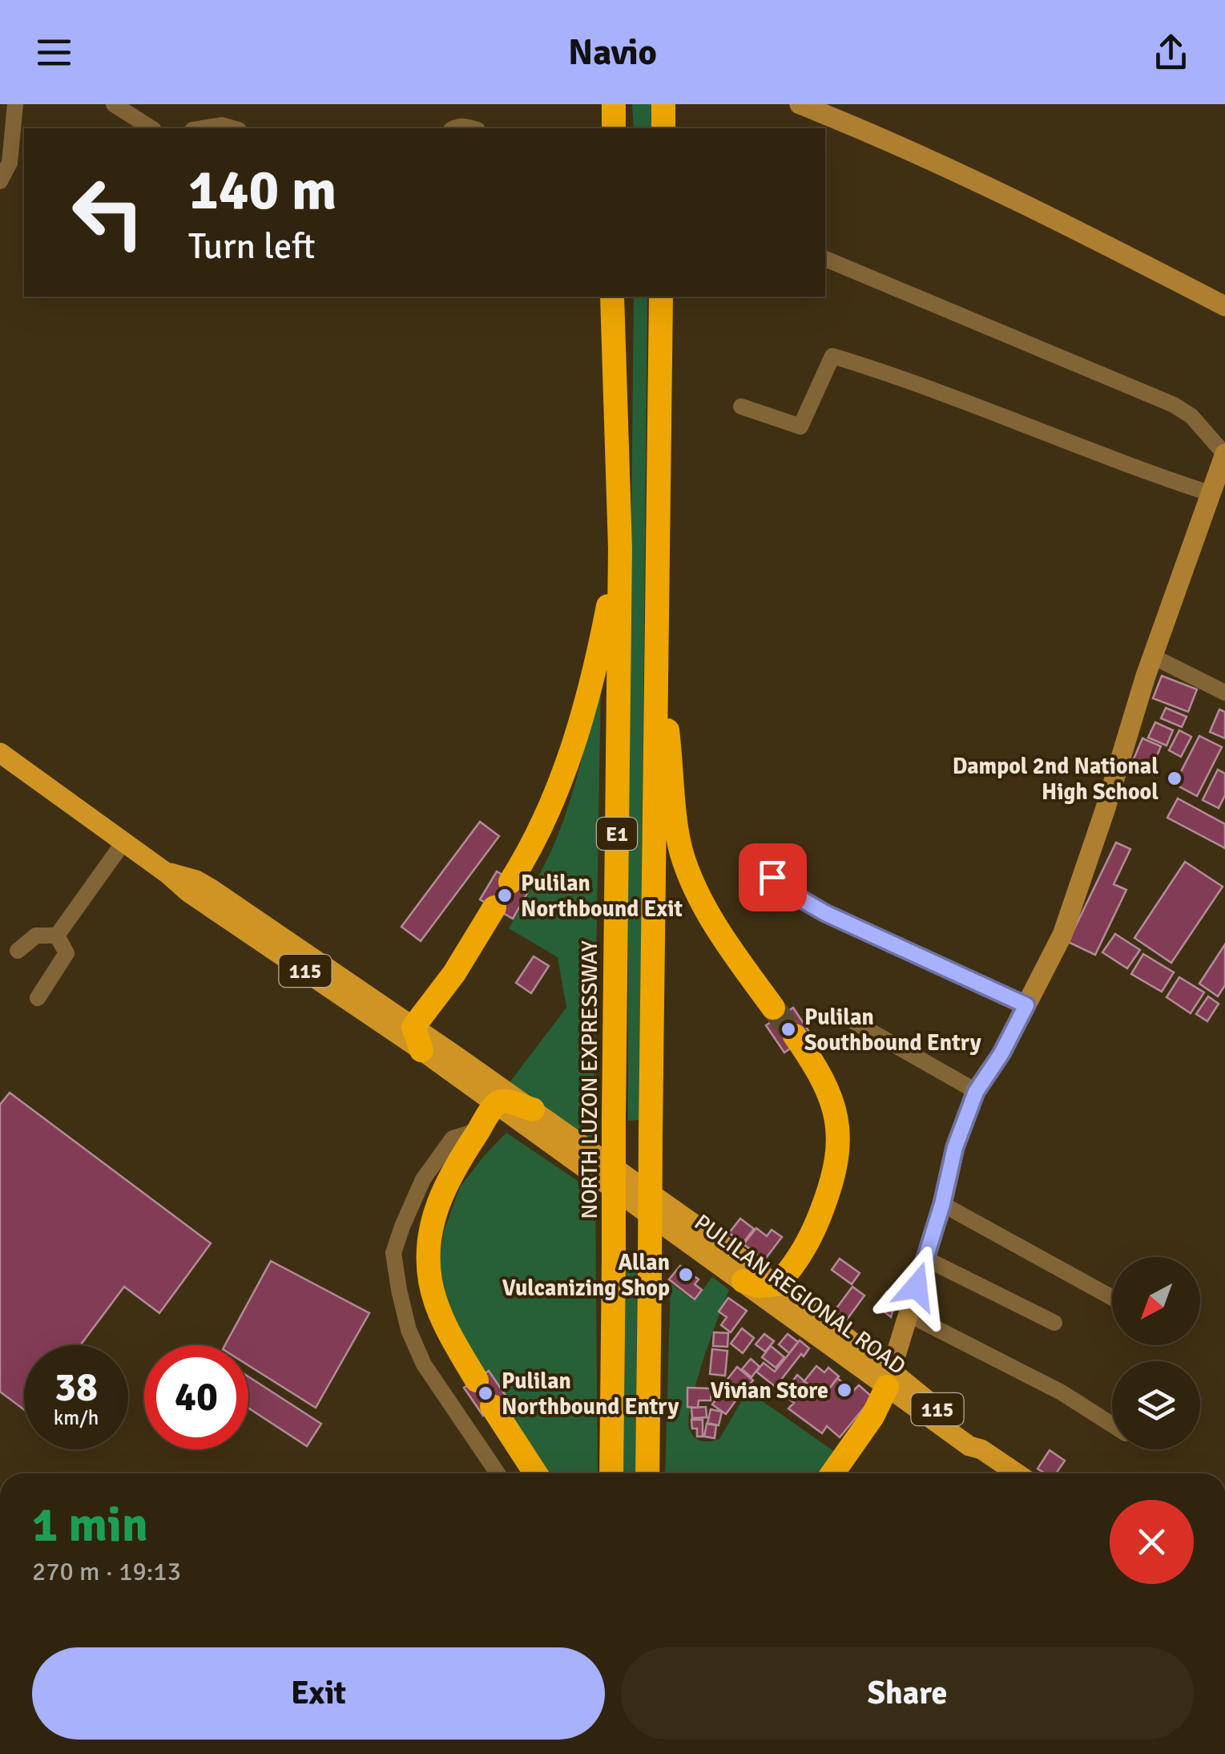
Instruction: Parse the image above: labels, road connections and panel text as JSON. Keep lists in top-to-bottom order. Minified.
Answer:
{"streets":{"highway":["E1","NORTH LUZON EXPRESSWAY"],"main road":["115","PULILAN REGIONAL ROAD"]},"places":["Dampol 2nd National High School","Pulilan Northbound Exit","Pulilan Southbound Entry","Allan Vulcanizing Shop","Vivian Store","Pulilan Northbound Entry"],"north":"bottom left","page":{"header":"Navio","turn":["140 m","Turn left"],"speed":"38 km/h","limit":"40","heading":["1 min","270 m · 19:13"],"buttons":["Exit","Share"]}}
